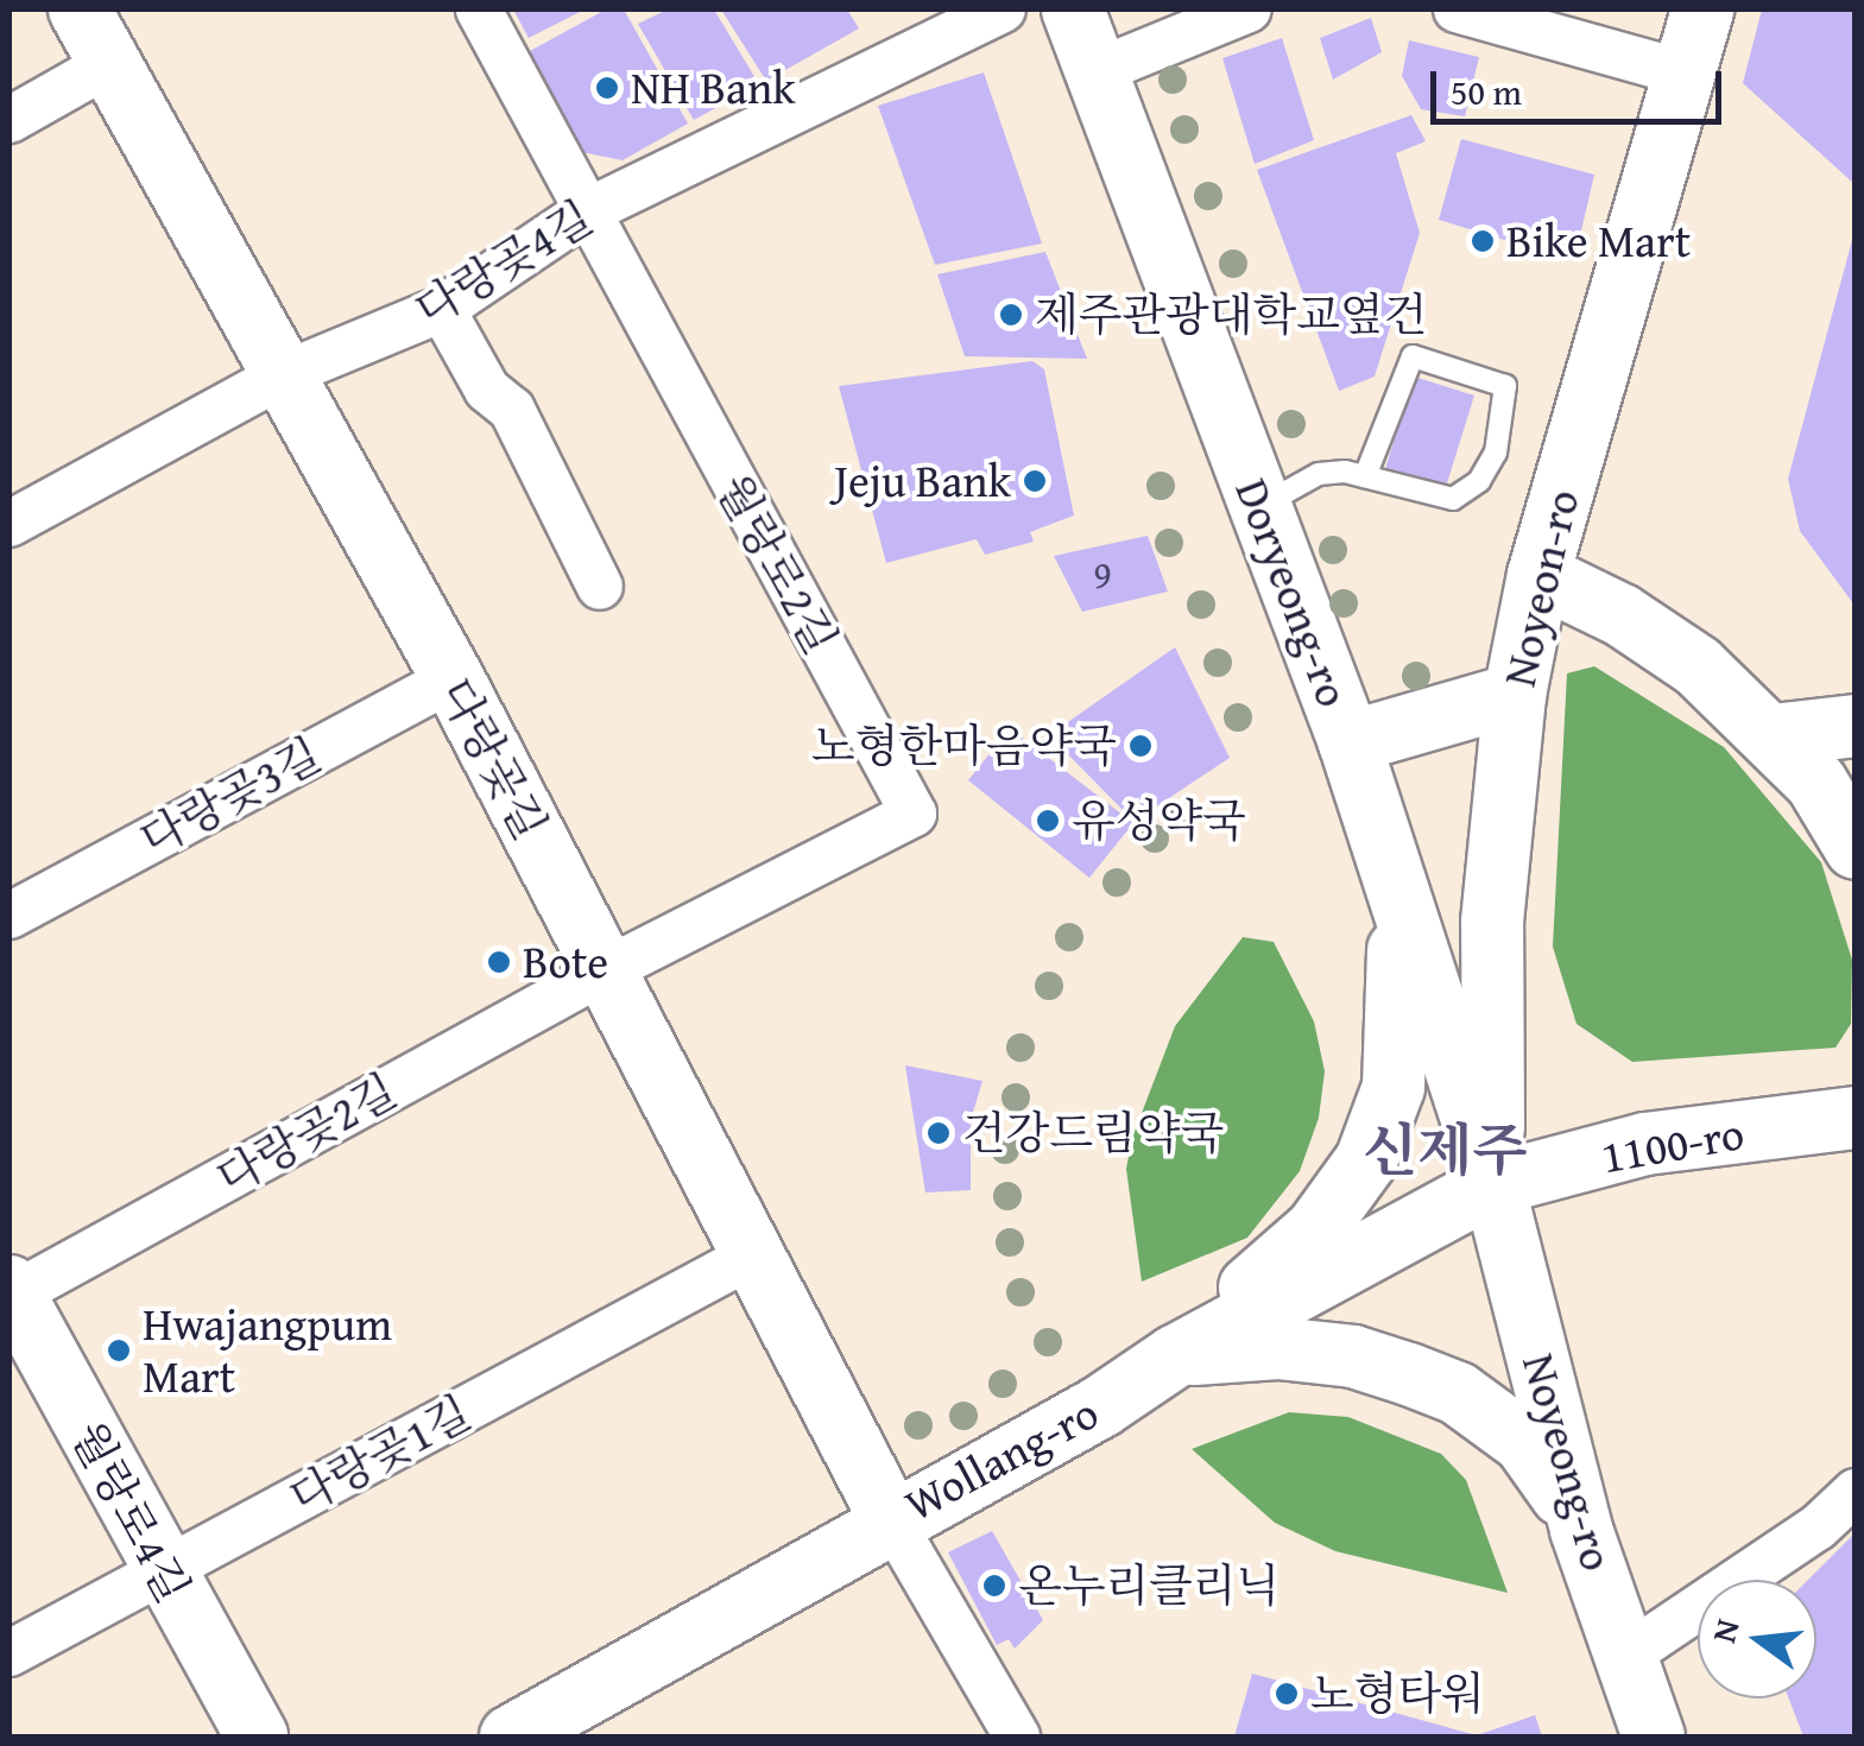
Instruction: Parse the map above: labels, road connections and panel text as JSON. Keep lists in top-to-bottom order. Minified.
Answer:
{"streets":{"main road":["Noyeon-ro","Doryeong-ro","다랑곶길","1100-ro","Wollang-ro","Noyeong-ro","월랑로4길"],"street":["다랑곶4길","월랑로2길","다랑곶3길","다랑곶2길","다랑곶1길"]},"crossings":[["다랑곶4길","월랑로2길"],["다랑곶4길","다랑곶길"],["월랑로2길","다랑곶길"],["월랑로2길","다랑곶2길"],["Noyeon-ro","Doryeong-ro"],["Noyeon-ro","1100-ro"],["Noyeon-ro","Wollang-ro"],["Noyeon-ro","Noyeong-ro"],["Doryeong-ro","1100-ro"],["Doryeong-ro","Wollang-ro"],["Doryeong-ro","Noyeong-ro"],["다랑곶길","다랑곶3길"],["다랑곶길","다랑곶2길"],["다랑곶길","다랑곶1길"],["다랑곶길","Wollang-ro"],["다랑곶2길","월랑로4길"],["1100-ro","Wollang-ro"],["1100-ro","Noyeong-ro"],["다랑곶1길","월랑로4길"],["Wollang-ro","Noyeong-ro"]],"districts":["신제주"],"places":["NH Bank","Bike Mart","제주관광대학교옆건","Jeju Bank","노형한마음약국","유성약국","Bote","건강드림약국","Hwajangpum Mart","온누리클리닉","노형타워"],"house_numbers":["9"],"scale_bar":"50 m","north":"left"}
